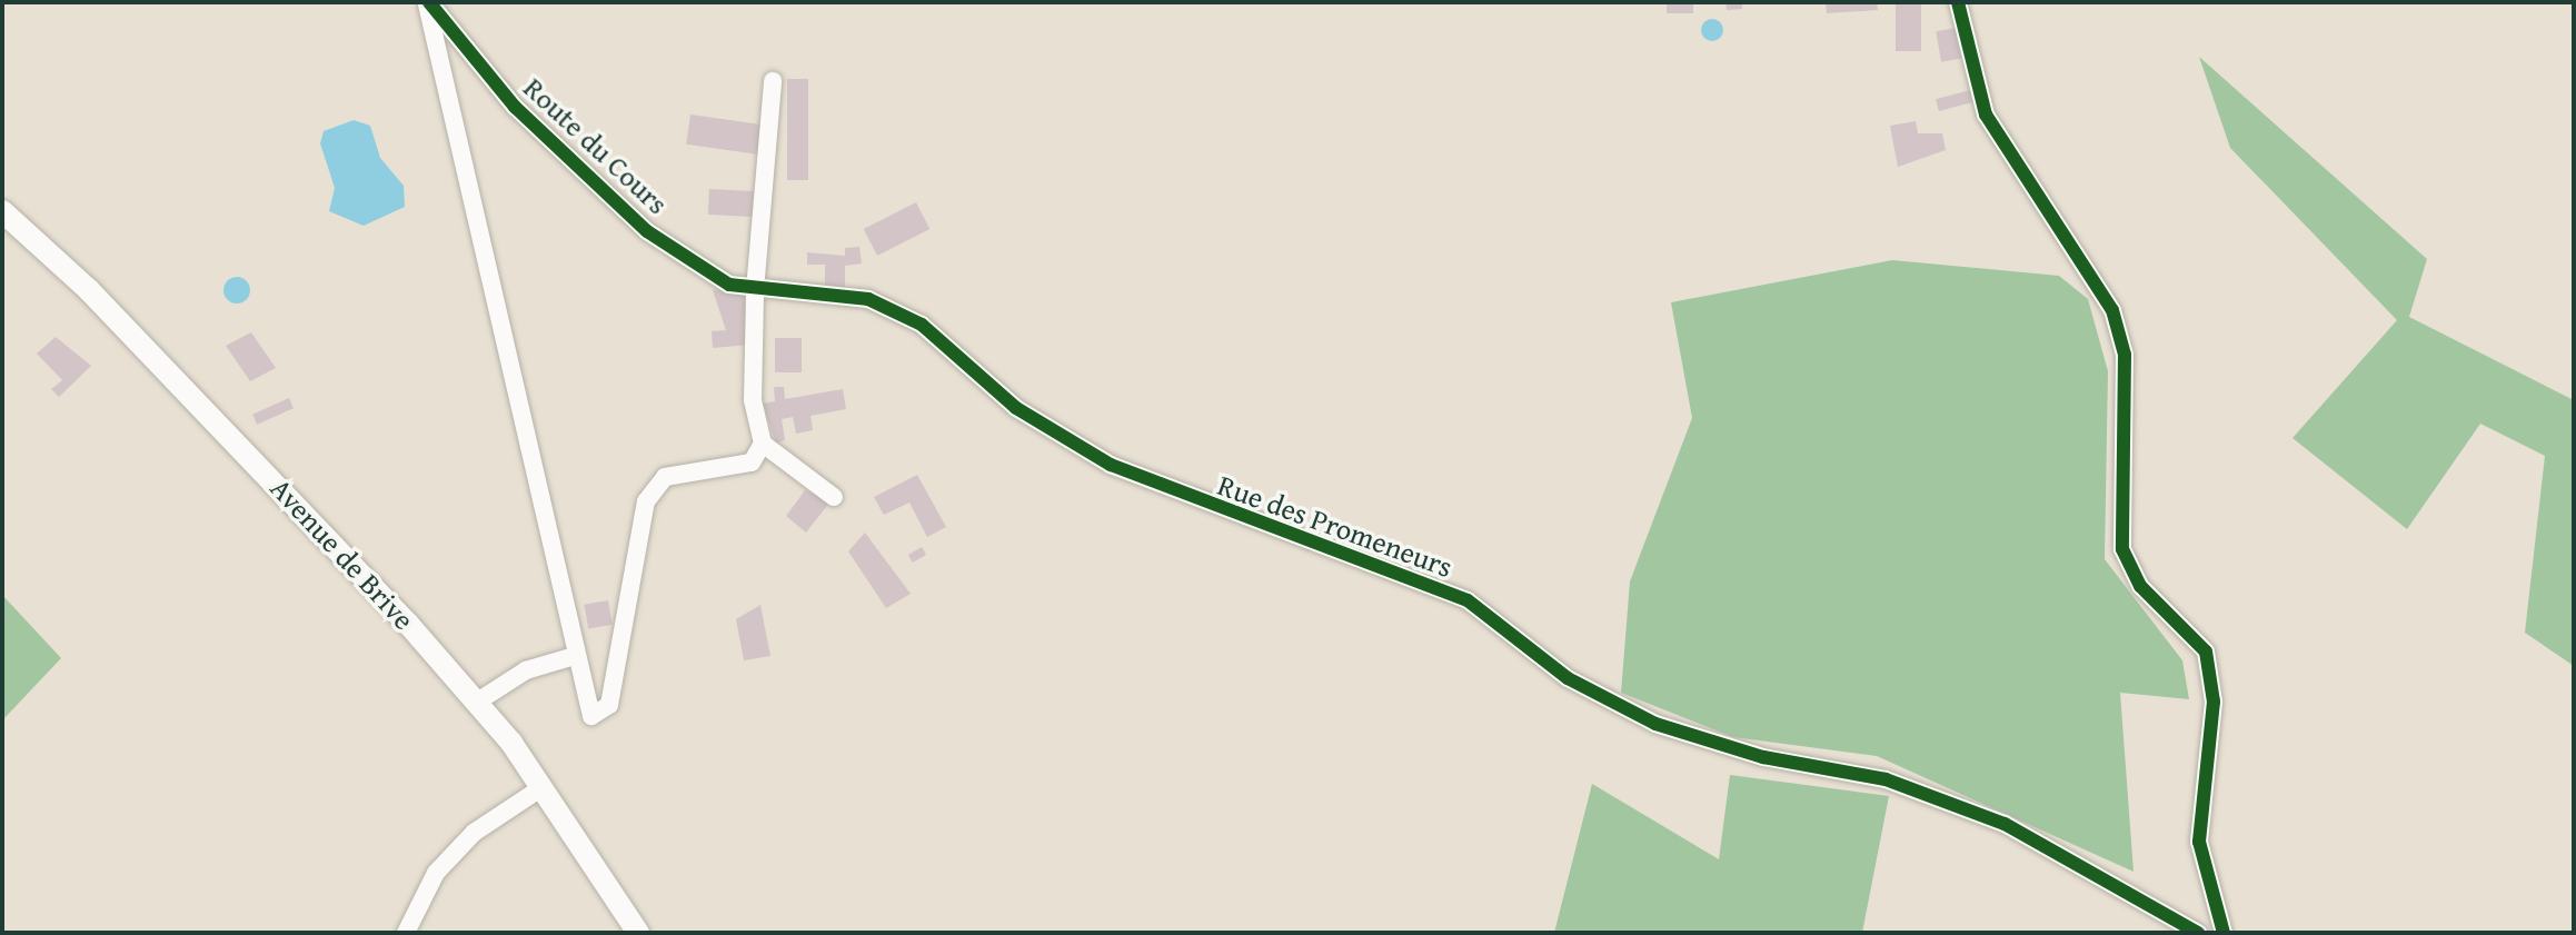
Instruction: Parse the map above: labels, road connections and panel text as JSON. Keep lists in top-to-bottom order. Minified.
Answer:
{"streets":{"street":["Route du Cours","Rue des Promeneurs","Avenue de Brive"]},"crossings":[["Route du Cours","Rue des Promeneurs"]]}
